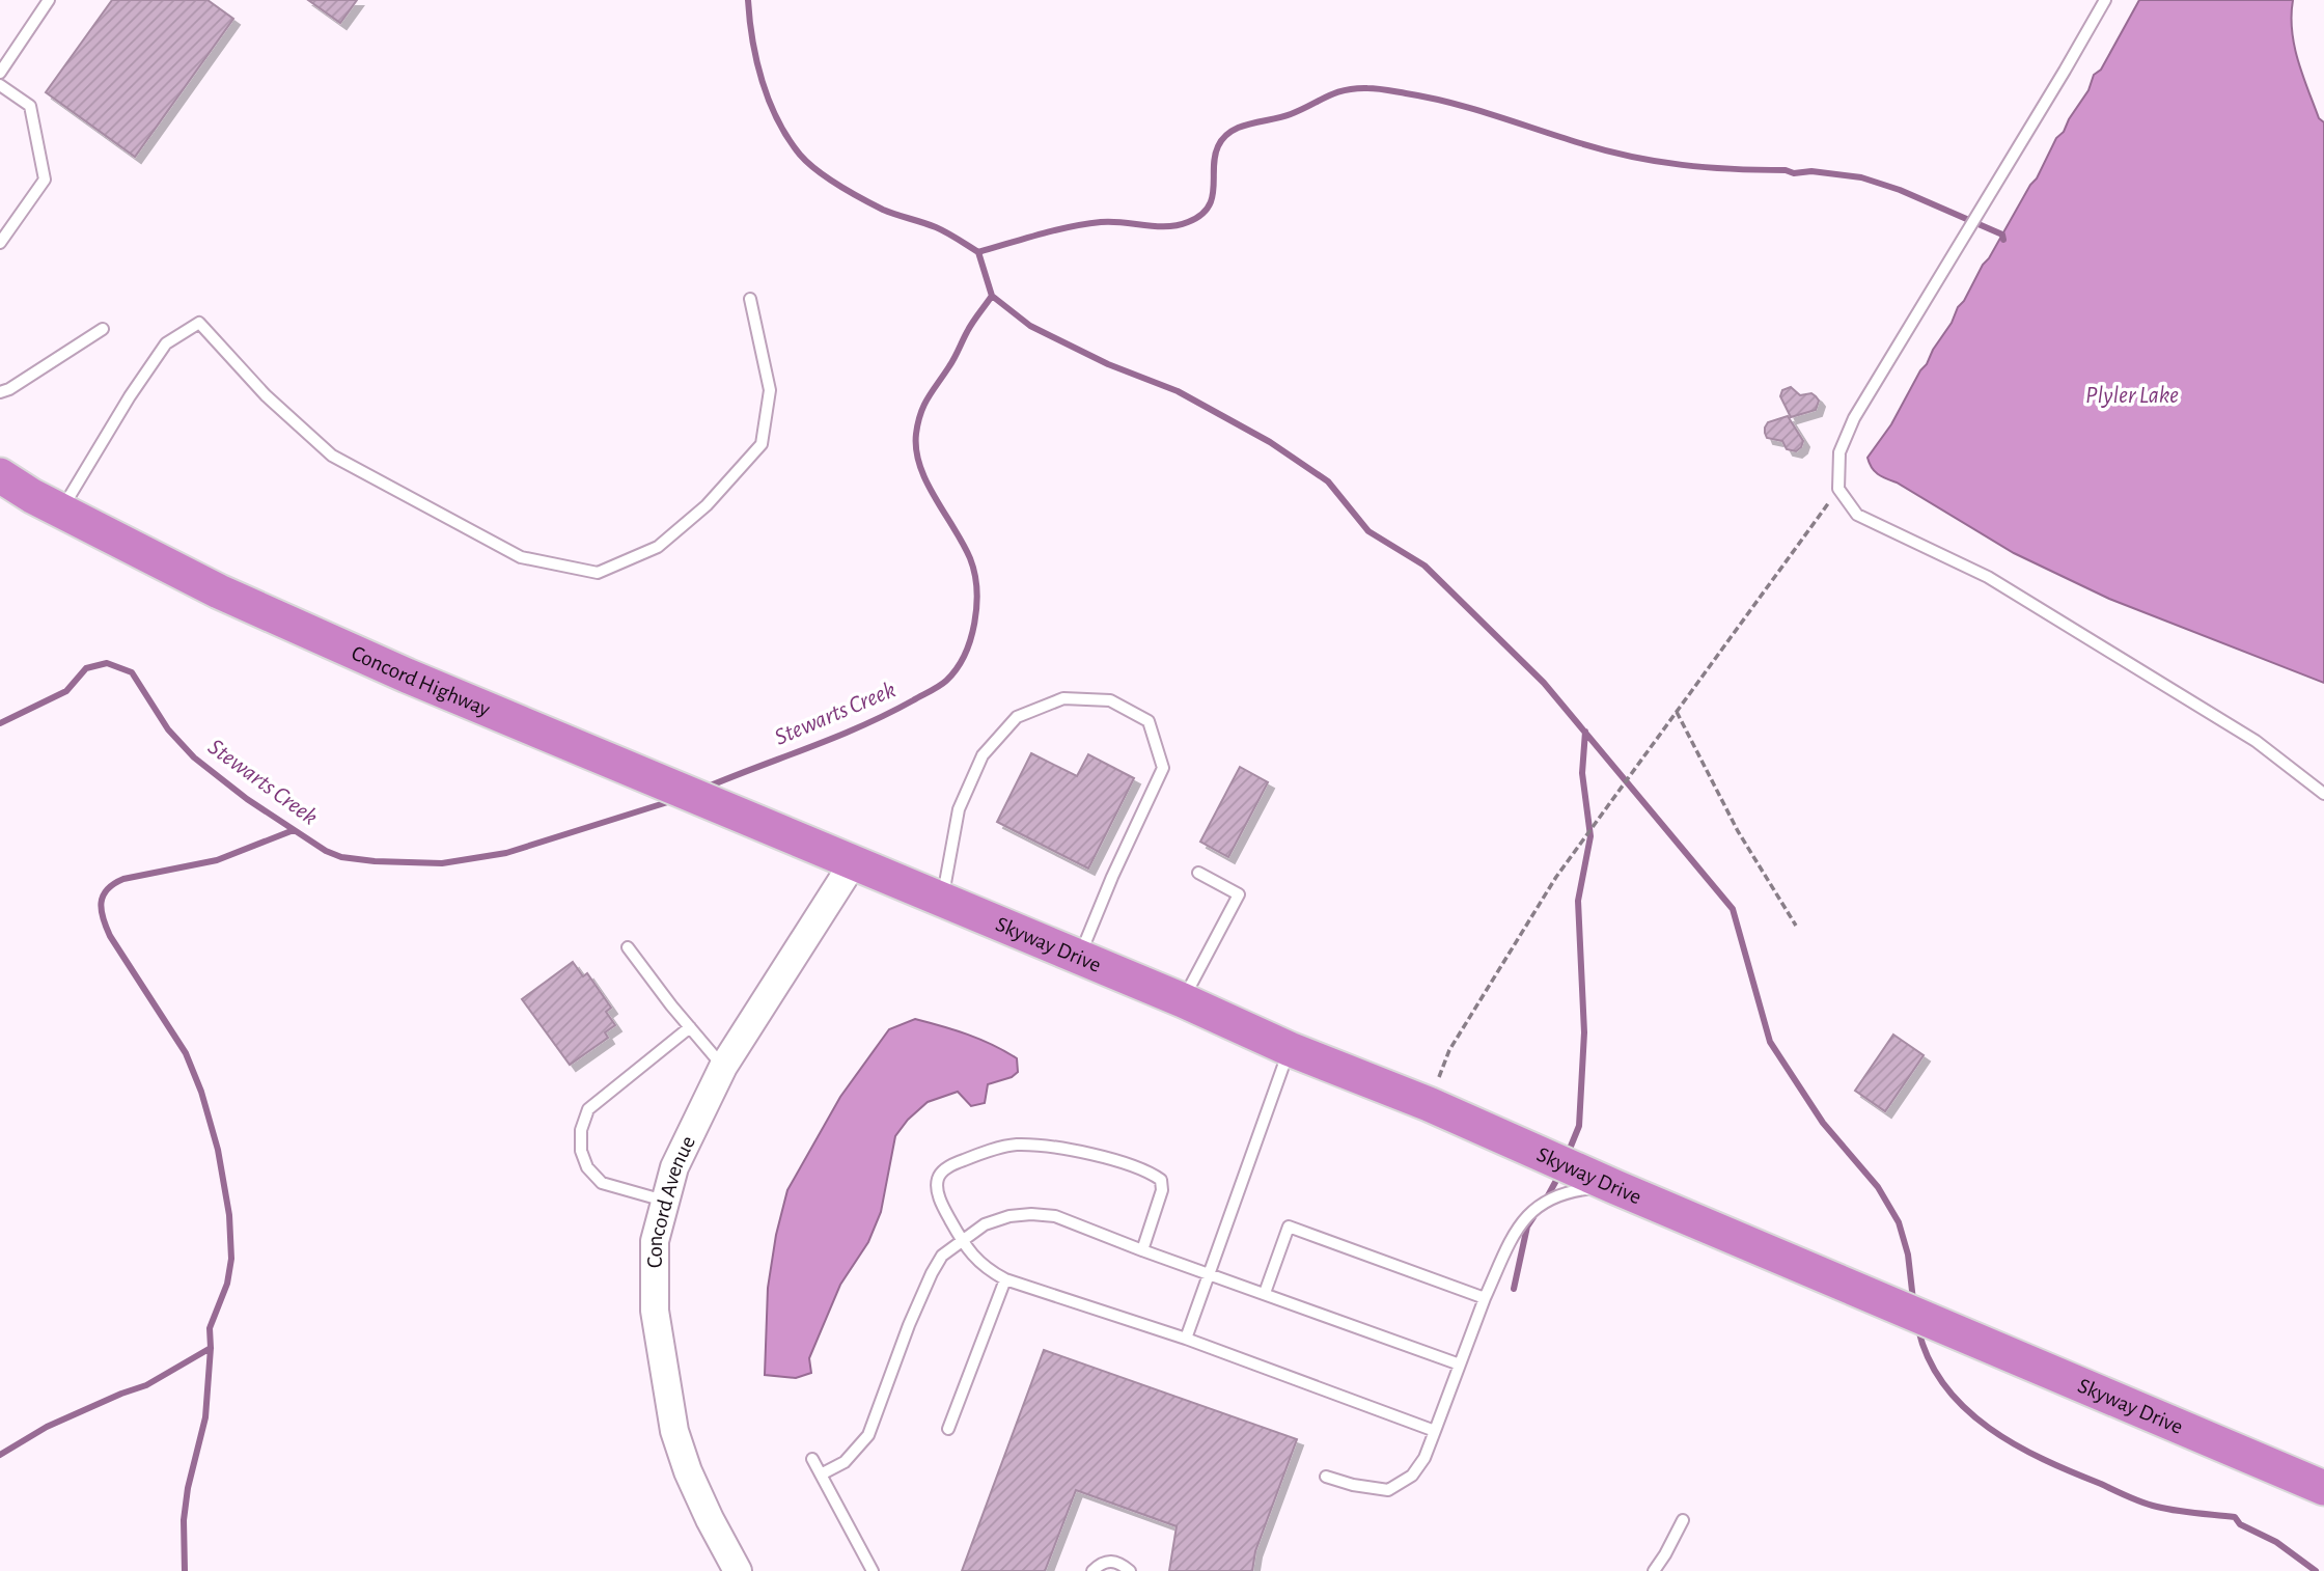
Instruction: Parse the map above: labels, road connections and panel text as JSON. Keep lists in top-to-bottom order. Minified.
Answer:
{"streets":{"highway":["Concord Highway","Skyway Drive"],"street":["Concord Avenue"]},"crossings":[["Concord Highway","Skyway Drive"],["Concord Highway","Concord Avenue"],["Skyway Drive","Concord Avenue"]],"water":["Plyler Lake","Stewarts Creek"]}
